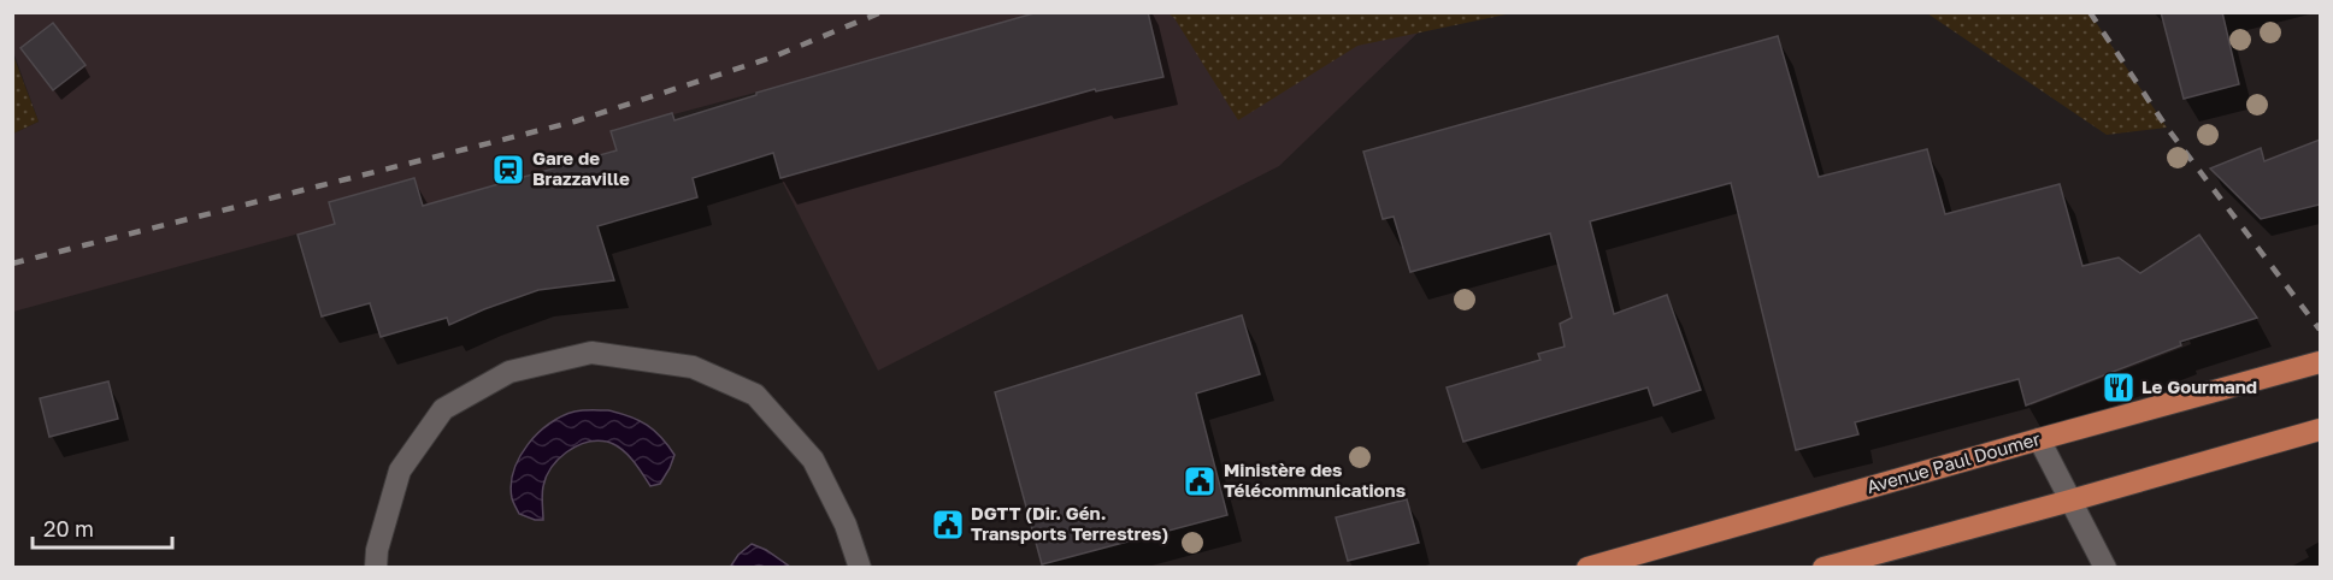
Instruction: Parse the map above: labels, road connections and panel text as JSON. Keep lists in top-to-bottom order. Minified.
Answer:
{"streets":{"main road":["Avenue Paul Doumer"]},"places":{"station":["Gare de Brazzaville"],"restaurant":["Le Gourmand"],"public building":["Ministère des Télécommunications","DGTT (Dir. Gén. Transports Terrestres)"]},"scale_bar":"20 m"}
